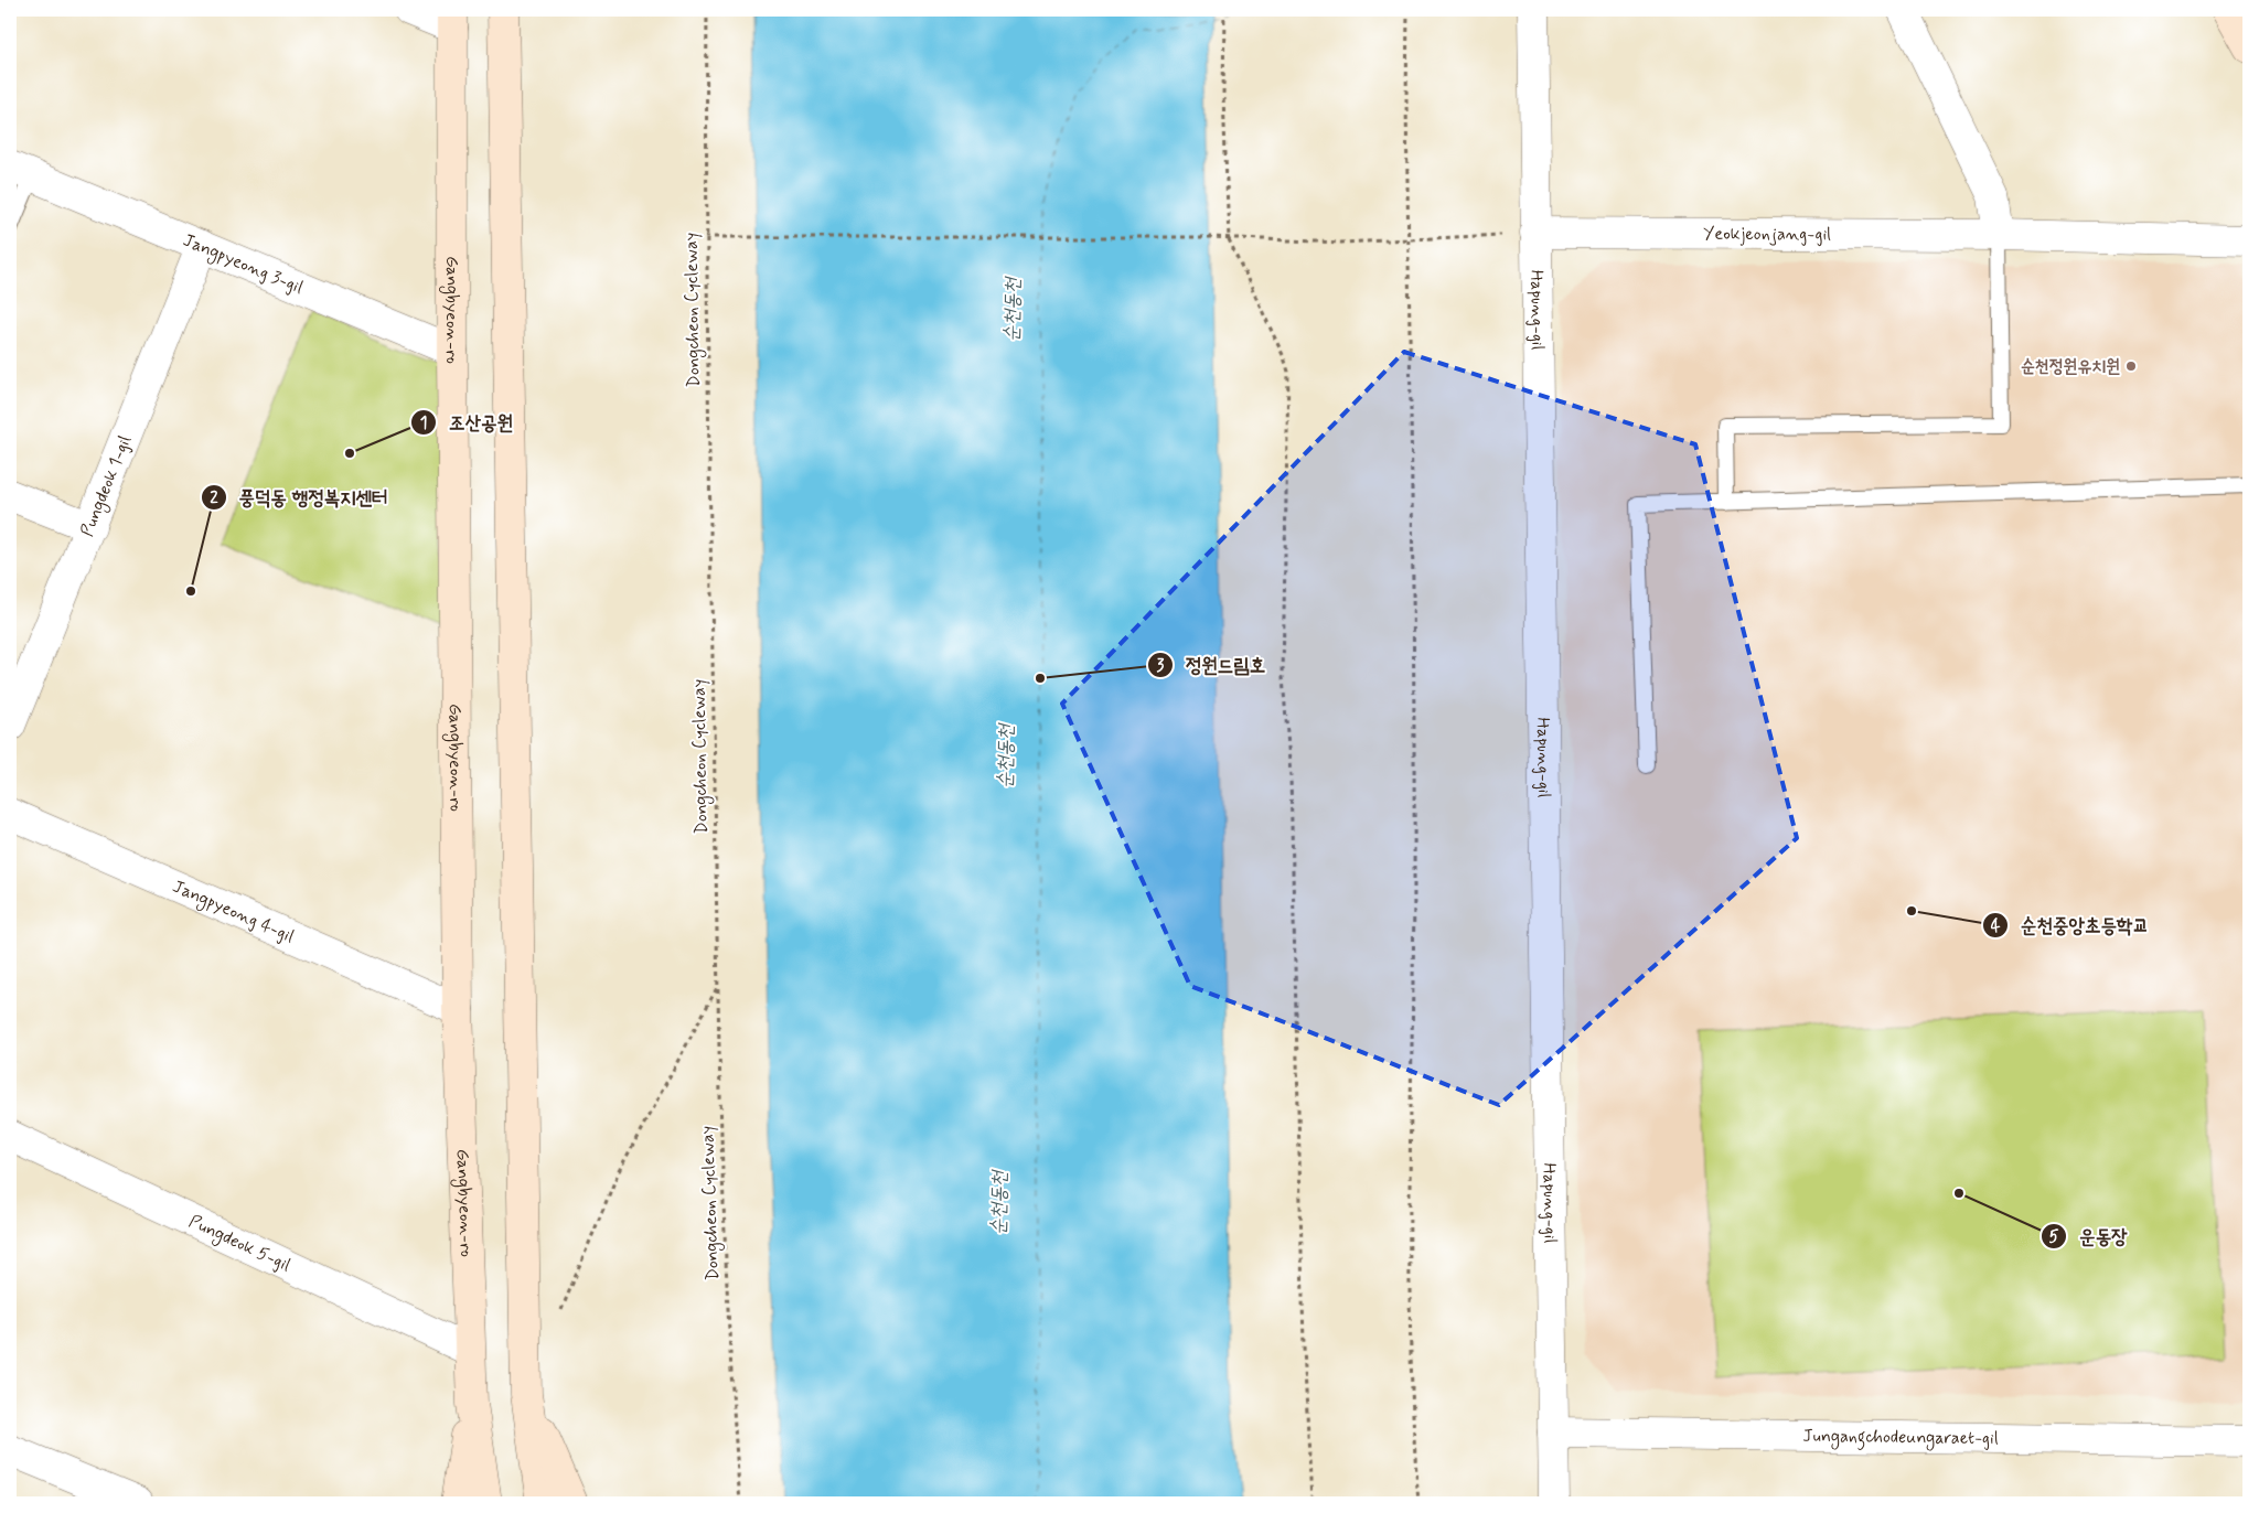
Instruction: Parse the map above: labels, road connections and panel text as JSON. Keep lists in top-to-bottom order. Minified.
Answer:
{"streets":{"main road":["Gangbyeon-ro"],"street":["Yeokjeonjang-gil","Jangpyeong 3-gil","Hapung-gil","Pungdeok 1-gil","Jangpyeong 4-gil","Pungdeok 5-gil","Jungangchodeungaraet-gil"],"path":["Dongcheon Cycleway"]},"crossings":[["Yeokjeonjang-gil","Hapung-gil"],["Jangpyeong 3-gil","Gangbyeon-ro"],["Jangpyeong 3-gil","Pungdeok 1-gil"],["Hapung-gil","Jungangchodeungaraet-gil"],["Gangbyeon-ro","Jangpyeong 4-gil"],["Gangbyeon-ro","Pungdeok 5-gil"]],"water":["순천동천"],"places":["순천정원유치원","조산공원","풍덕동 행정복지센터","정원드림호","순천중앙초등학교","운동장"]}
